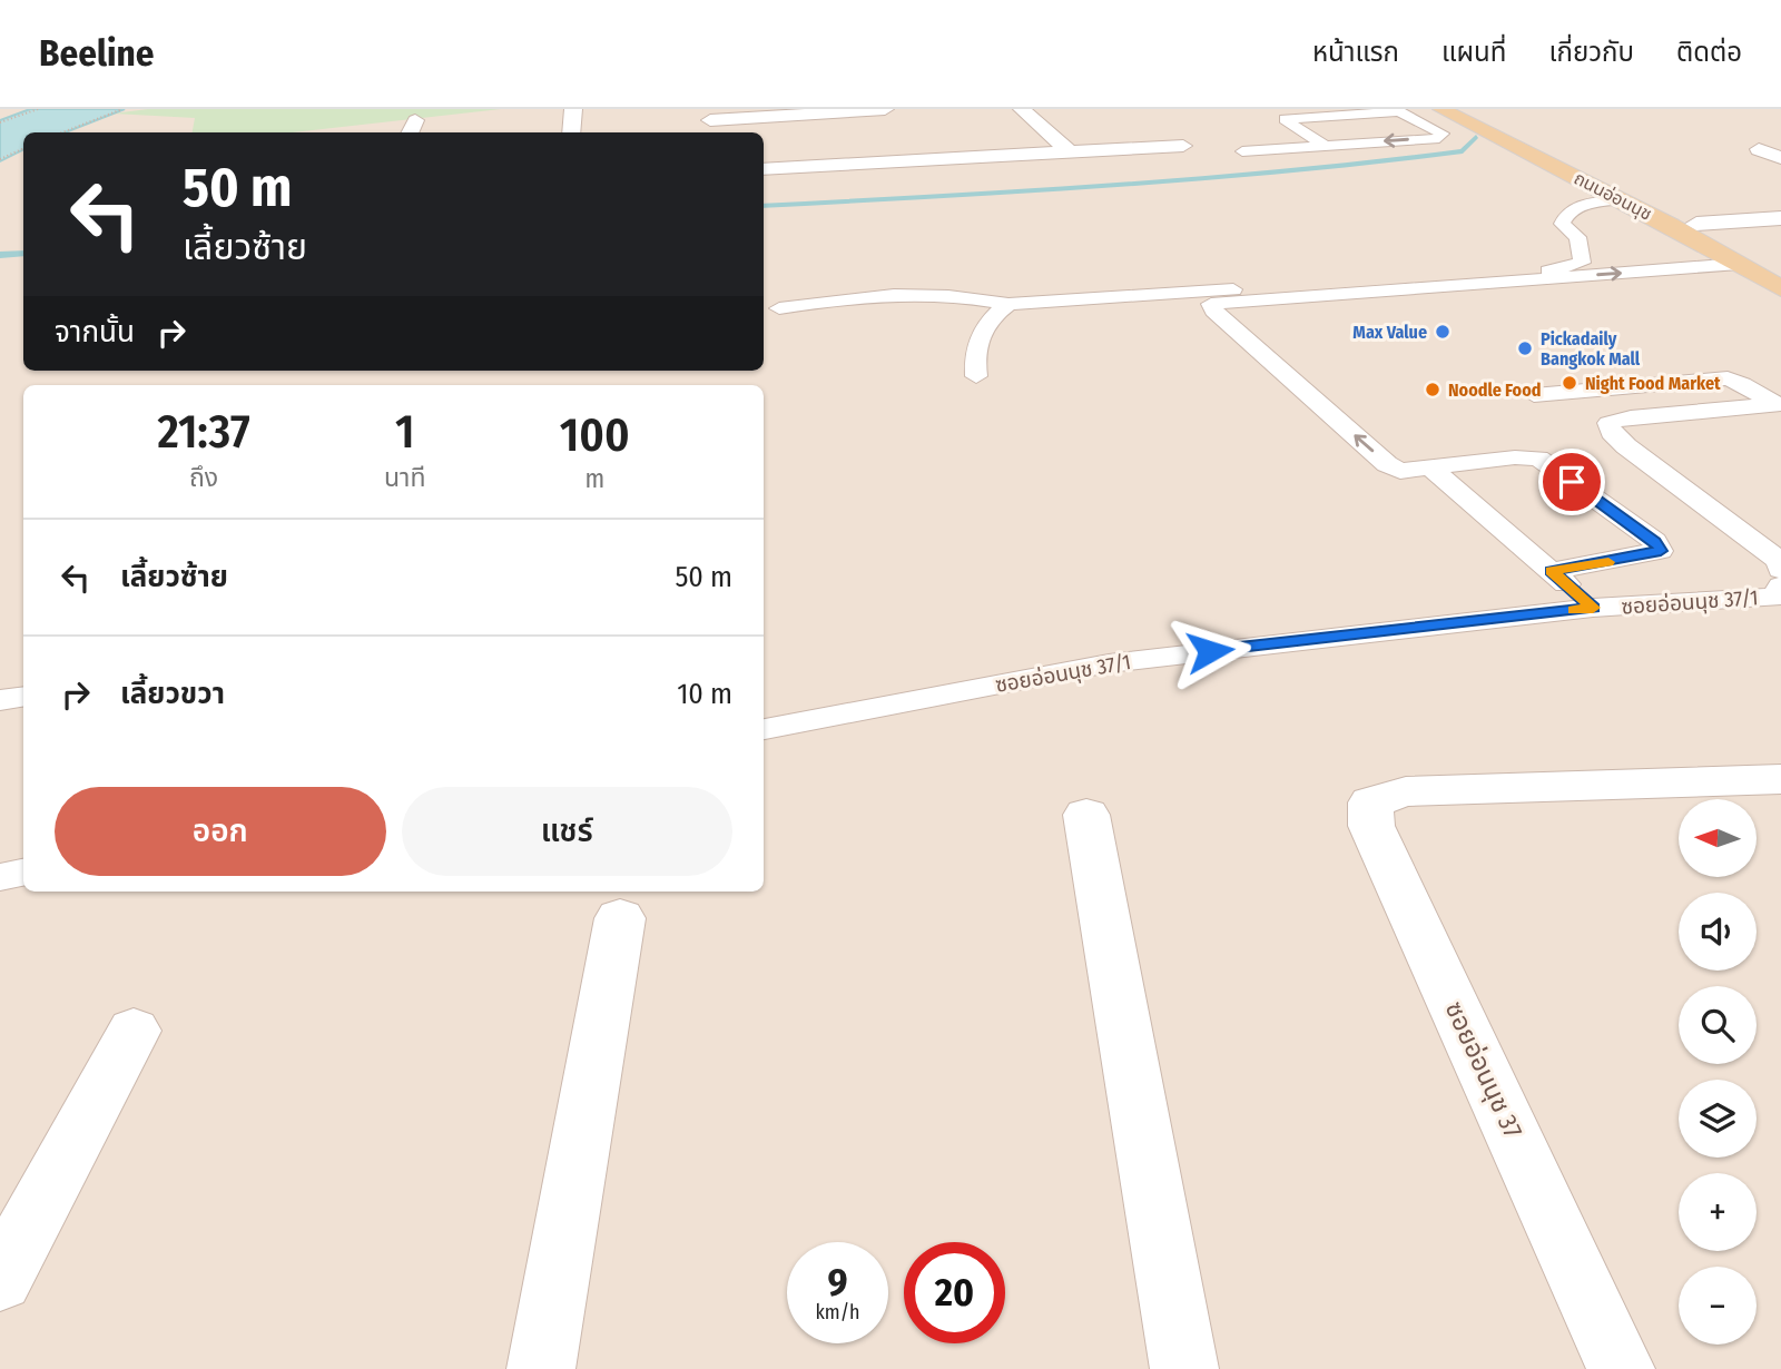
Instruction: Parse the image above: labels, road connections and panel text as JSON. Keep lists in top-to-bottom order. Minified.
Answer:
{"streets":{"main road":["ถนนอ่อนนุช"],"street":["ซอยอ่อนนุช 37"],"lane":["ซอยอ่อนนุช 37/1"]},"places":["Max Value","Pickadaily Bangkok Mall","Night Food Market","Noodle Food"],"north":"left","page":{"header":"Beeline","nav":["หน้าแรก","แผนที่","เกี่ยวกับ","ติดต่อ"],"turn":["50 m","เลี้ยวซ้าย"],"then":"จากนั้น","eta":["21:37","ถึง","1","นาที","100","m"],"list":[{"name":"เลี้ยวซ้าย","value":"50 m"},{"name":"เลี้ยวขวา","value":"10 m"}],"buttons":["ออก","แชร์"],"map_buttons":["+","−"],"speed":"9 km/h","limit":"20"}}
